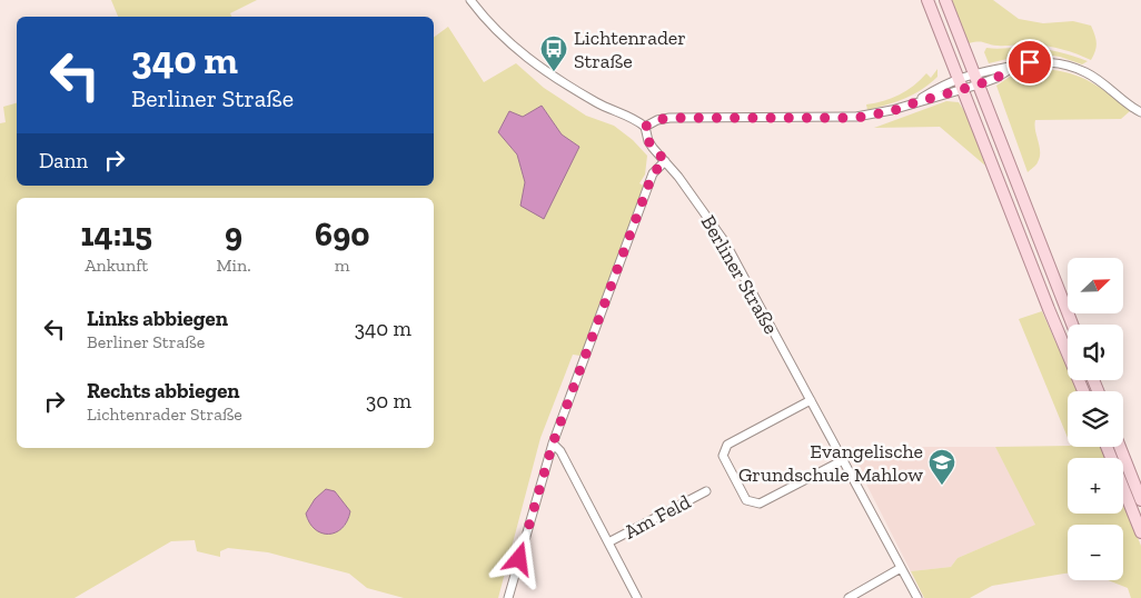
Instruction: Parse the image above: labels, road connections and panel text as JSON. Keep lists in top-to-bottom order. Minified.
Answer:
{"streets":{"street":["Berliner Straße","Am Feld"]},"places":{"bus stop":["Lichtenrader Straße"],"school or university":["Evangelische Grundschule Mahlow"]},"north":"top right","page":{"turn":["340 m","Berliner Straße"],"then":"Dann","eta":["14:15","Ankunft","9","Min.","690","m"],"map_buttons":["+","−"],"list":[{"name":"Links abbiegen","note":"Berliner Straße","value":"340 m"},{"name":"Rechts abbiegen","note":"Lichtenrader Straße","value":"30 m"}]}}
